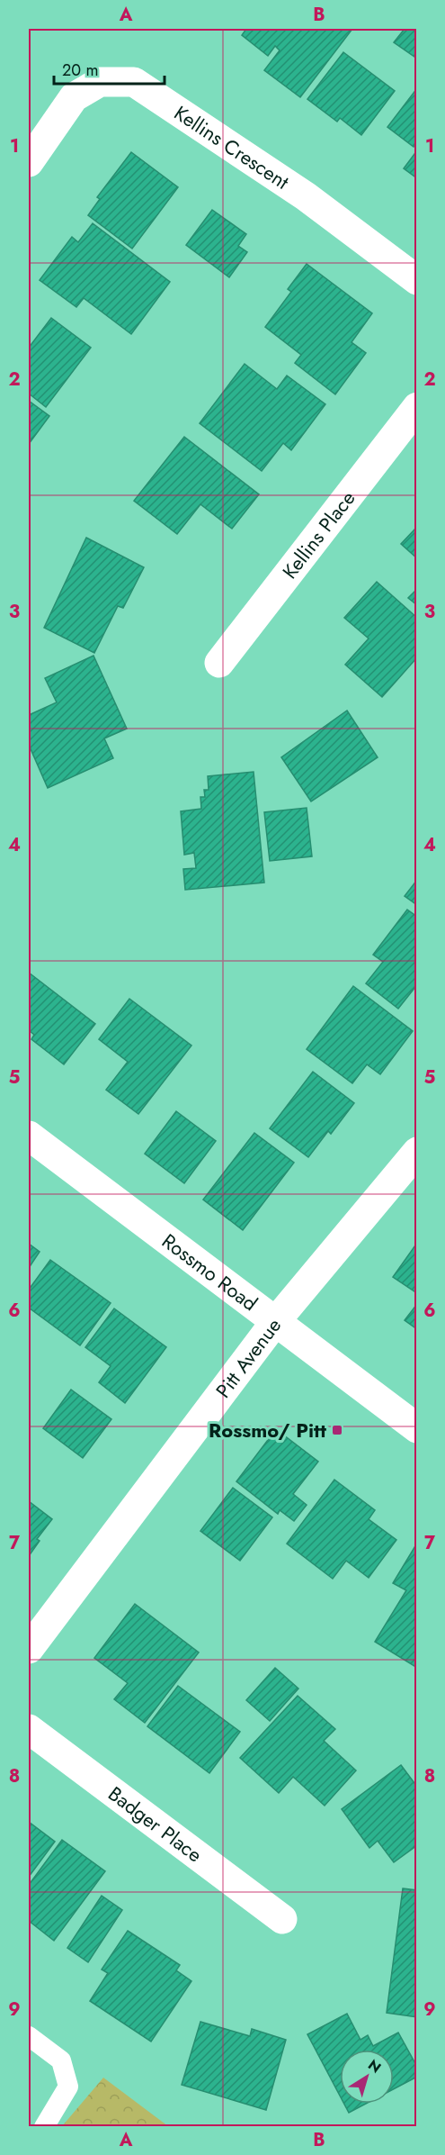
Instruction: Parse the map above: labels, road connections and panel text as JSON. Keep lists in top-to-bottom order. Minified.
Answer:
{"streets":{"street":["Kellins Crescent","Kellins Place","Rossmo Road","Pitt Avenue","Badger Place"]},"crossings":[["Rossmo Road","Pitt Avenue"]],"places":{"transit":["Rossmo/ Pitt"]},"scale_bar":"20 m","north":"top right","grid":{"columns":["A","B"],"rows":["1","2","3","4","5","6","7","8","9"]}}
